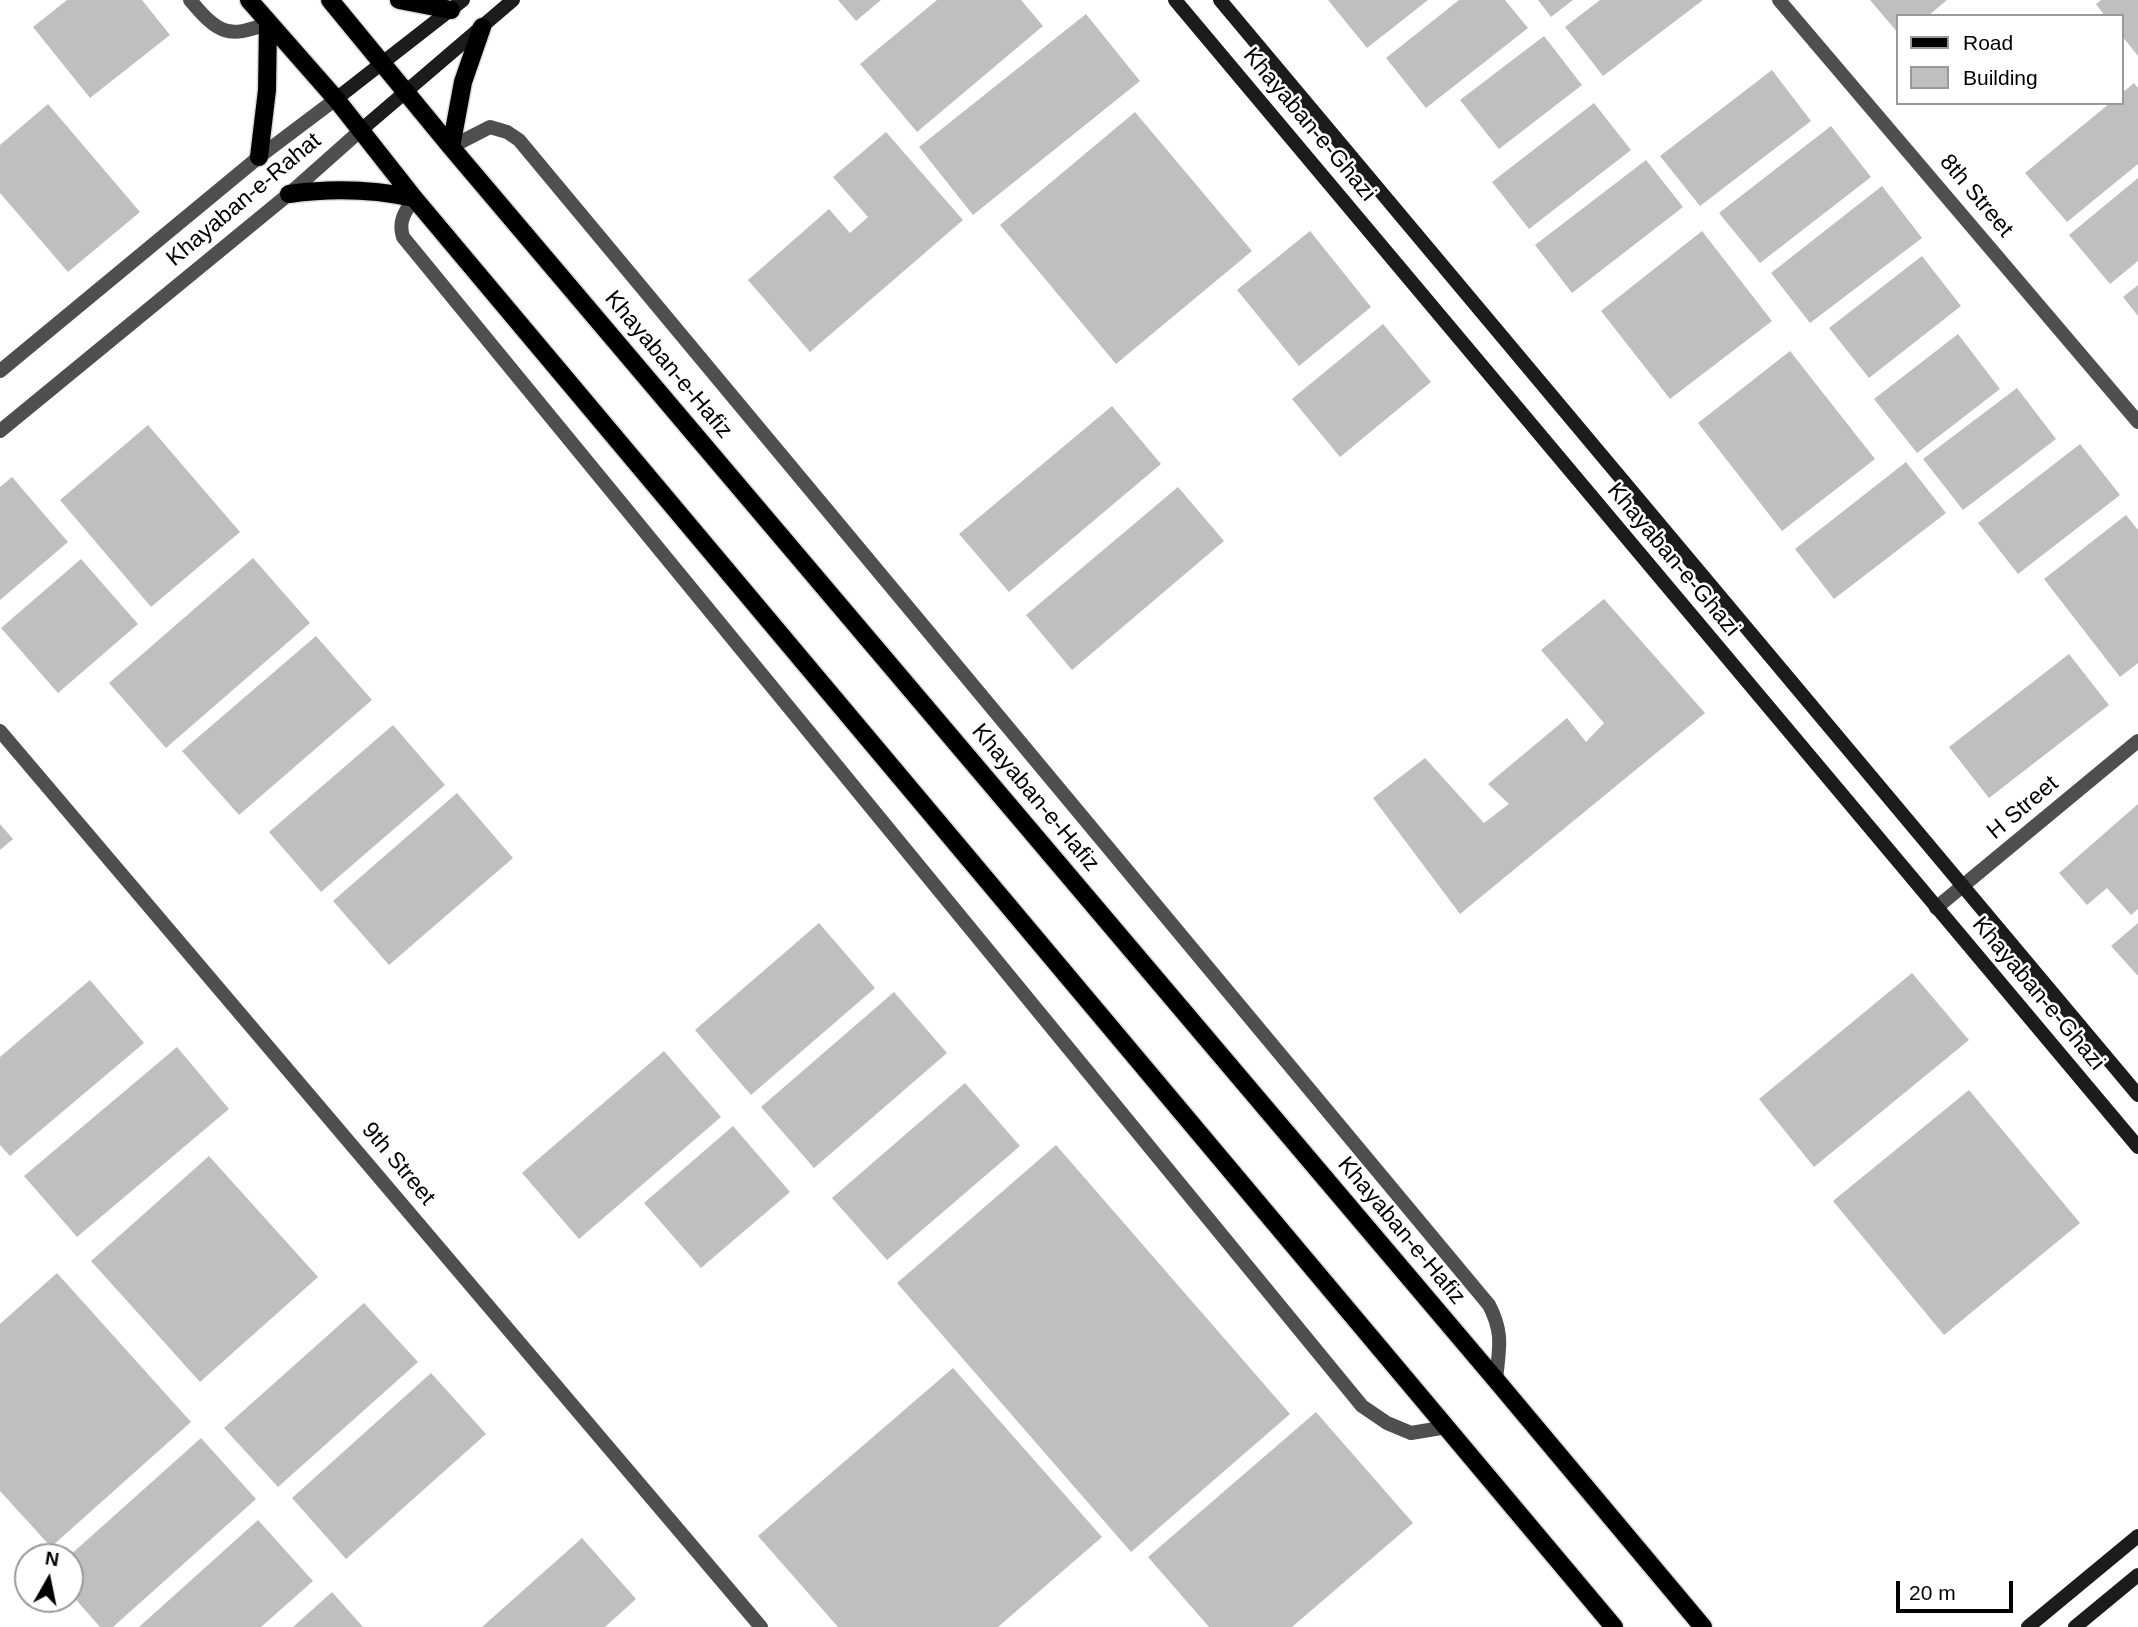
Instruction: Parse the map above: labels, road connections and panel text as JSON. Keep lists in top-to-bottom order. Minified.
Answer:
{"streets":{"main road":["Khayaban-e-Hafiz"],"street":["Khayaban-e-Ghazi","8th Street","Khayaban-e-Rahat","H Street","9th Street"]},"crossings":[["Khayaban-e-Ghazi","H Street"],["Khayaban-e-Rahat","Khayaban-e-Hafiz"]],"legend":["Road","Building"],"scale_bar":"20 m","north":"top"}
